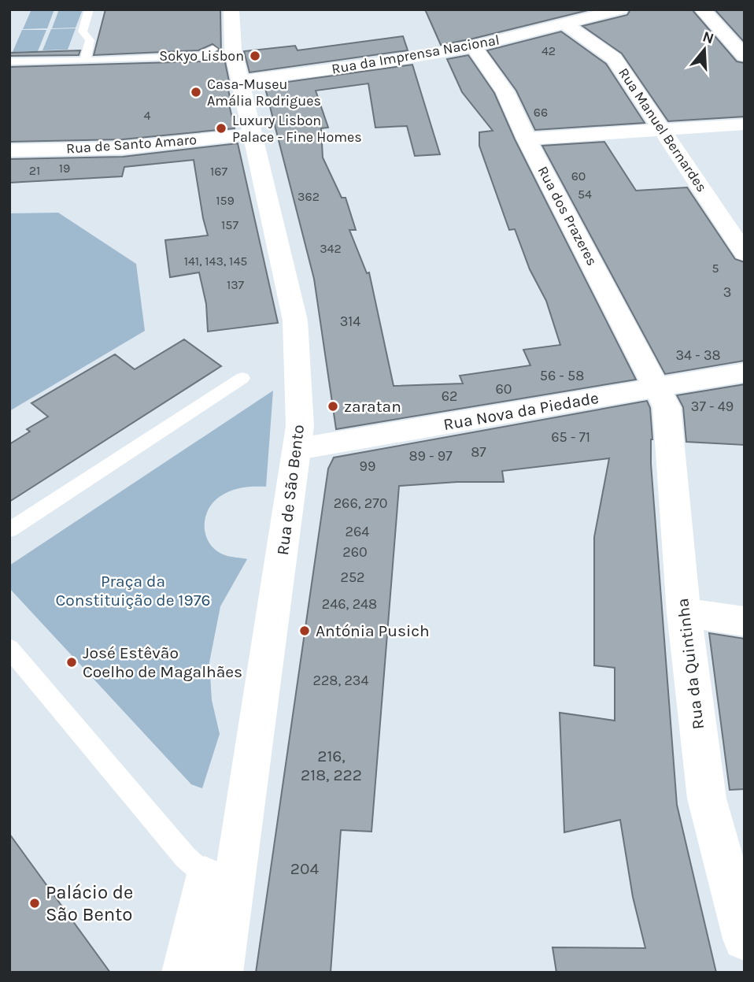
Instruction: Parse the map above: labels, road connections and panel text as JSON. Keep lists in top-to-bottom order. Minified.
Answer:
{"streets":{"street":["Rua da Imprensa Nacional","Rua Manuel Bernardes","Rua de Santo Amaro","Rua dos Prazeres","Rua Nova da Piedade","Rua de São Bento","Rua da Quintinha"]},"crossings":[["Rua da Imprensa Nacional","Rua Manuel Bernardes"],["Rua da Imprensa Nacional","Rua dos Prazeres"],["Rua da Imprensa Nacional","Rua de São Bento"],["Rua de Santo Amaro","Rua de São Bento"],["Rua dos Prazeres","Rua Nova da Piedade"],["Rua dos Prazeres","Rua da Quintinha"],["Rua Nova da Piedade","Rua de São Bento"],["Rua Nova da Piedade","Rua da Quintinha"]],"parks":["Praça da Constituição de 1976"],"places":["Sokyo Lisbon","Casa-Museu Amália Rodrigues","Luxury Lisbon Palace - Fine Homes","zaratan","Antónia Pusich","José Estêvão Coelho de Magalhães","Palácio de São Bento"],"house_numbers":["42","66","4","19","21","167","60","54","362","159","157","342","141, 143, 145","5","137","3","314","34 - 38","56 - 58","60","62","37 - 49","65 - 71","87","89 - 97","99","266, 270","264","260","252","246, 248","228, 234","216, 218, 222","204"],"north":"top"}
